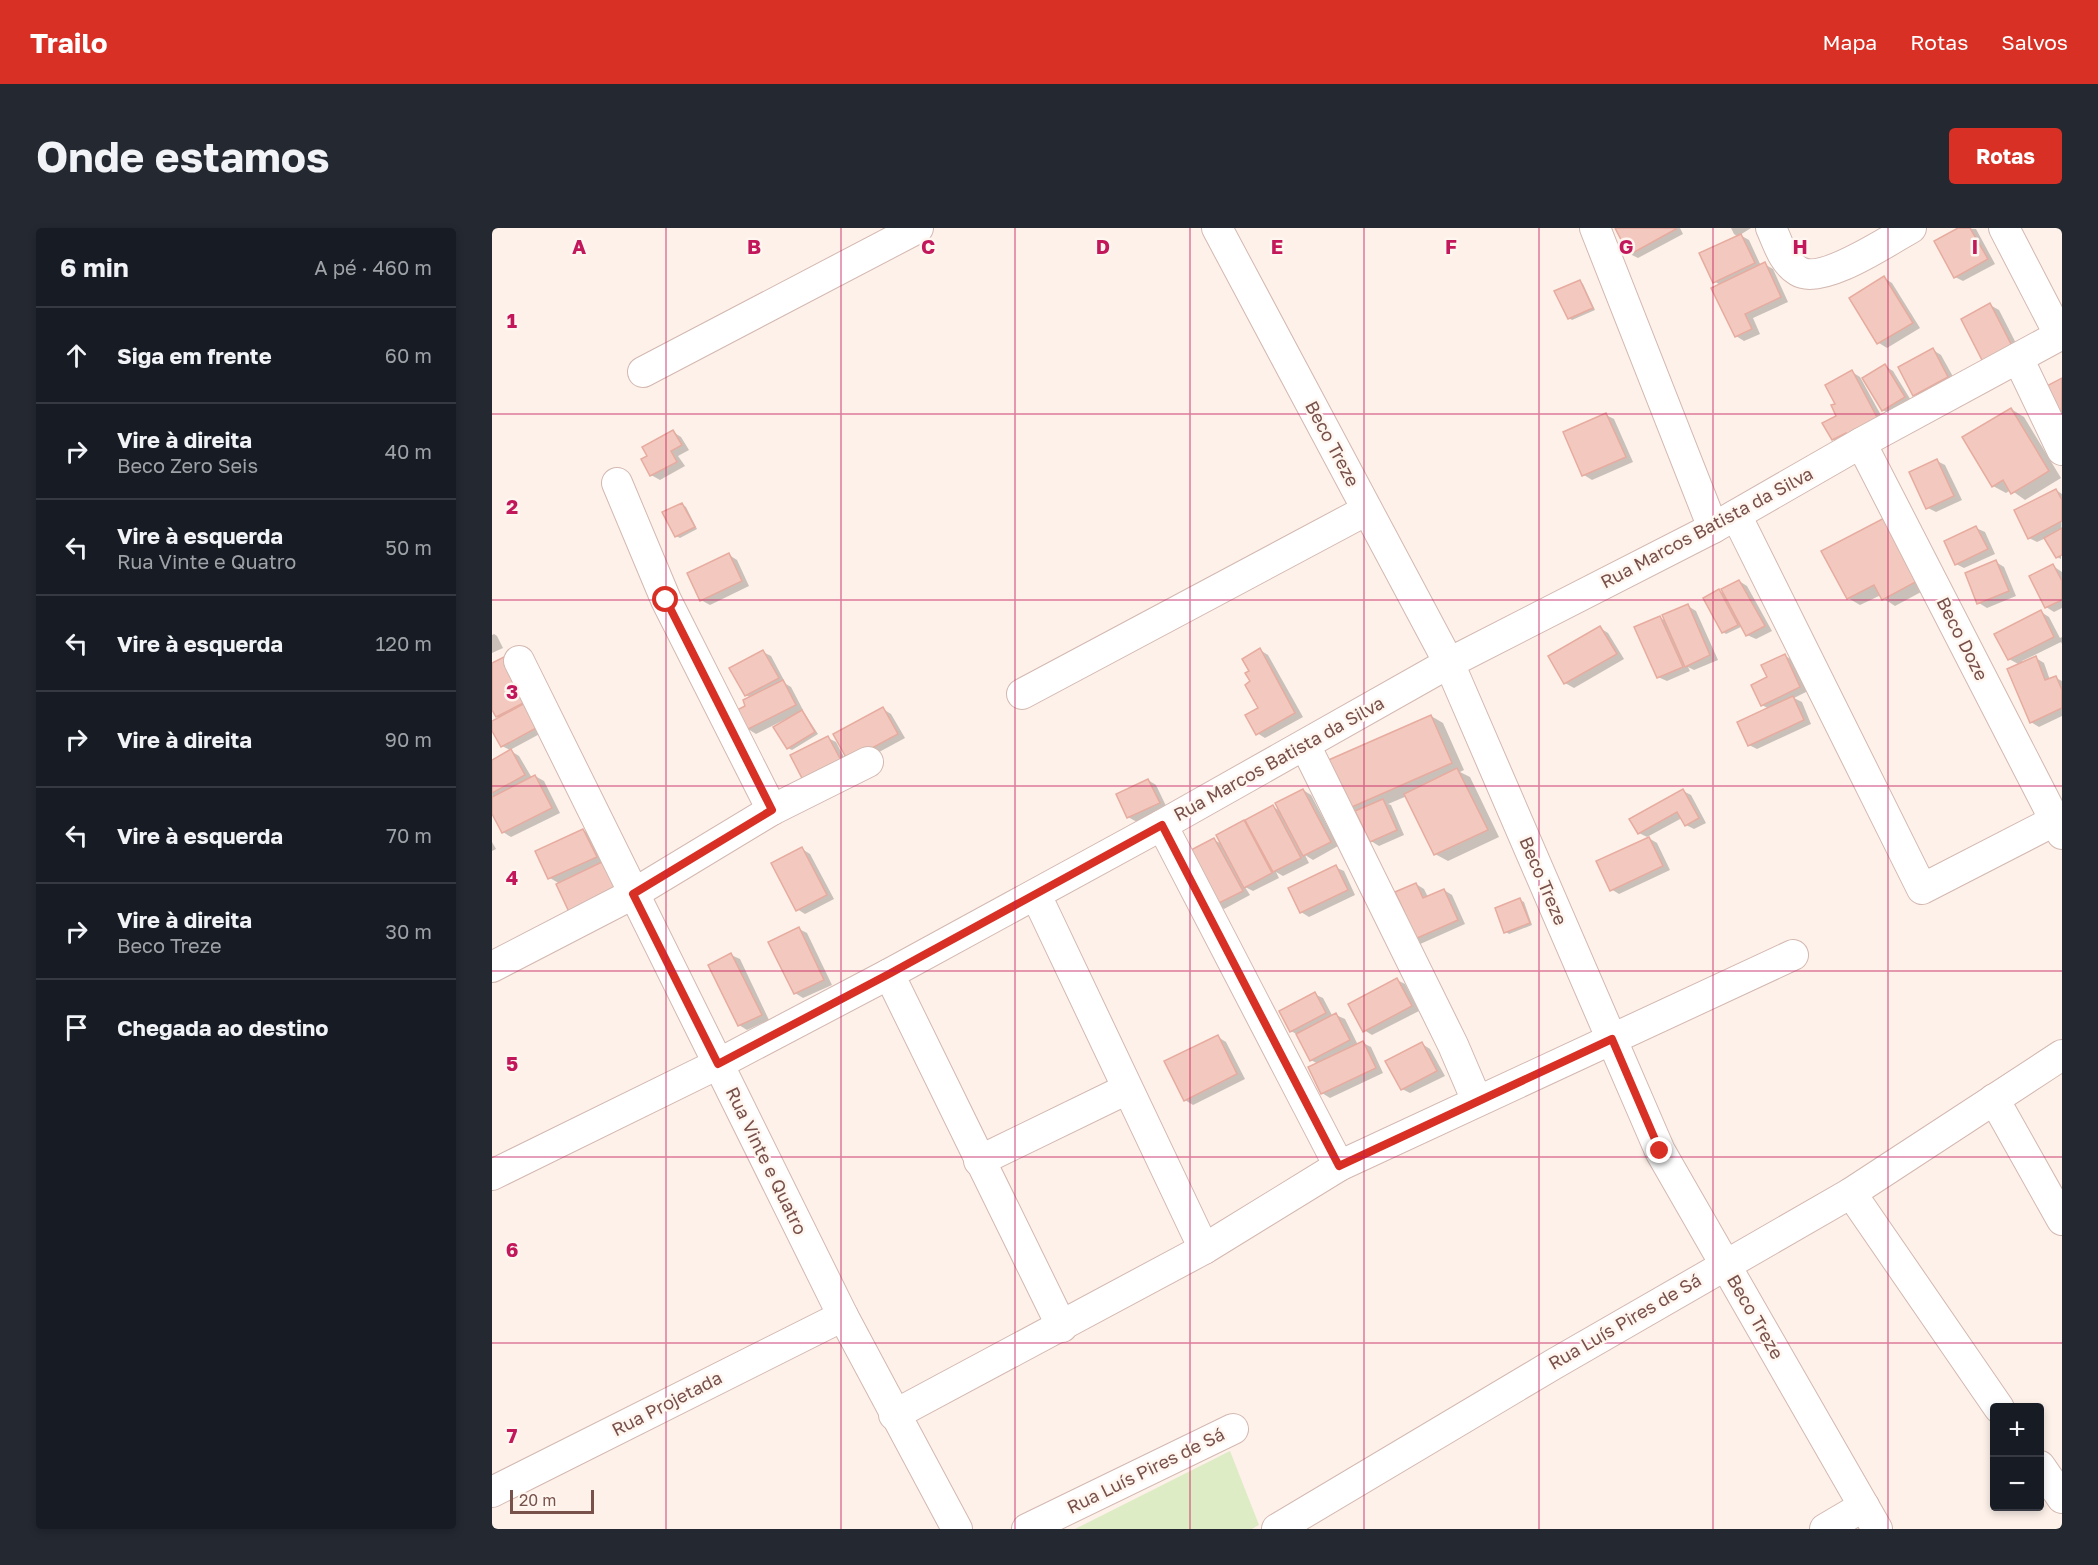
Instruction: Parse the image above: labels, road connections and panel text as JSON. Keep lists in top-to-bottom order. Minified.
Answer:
{"streets":{"street":["Beco Treze","Rua Marcos Batista da Silva","Beco Doze","Rua Vinte e Quatro","Rua Luís Pires de Sá","Rua Projetada"]},"crossings":[["Beco Treze","Rua Marcos Batista da Silva"],["Beco Treze","Rua Luís Pires de Sá"],["Rua Marcos Batista da Silva","Beco Doze"],["Rua Marcos Batista da Silva","Rua Vinte e Quatro"],["Rua Vinte e Quatro","Rua Projetada"]],"scale_bar":"20 m","page":{"header":"Trailo","nav":["Mapa","Rotas","Salvos"],"buttons":"Rotas","title":"Onde estamos","heading":["6 min","A pé · 460 m"],"list":[["Siga em frente","60 m"],["Vire à direita","Beco Zero Seis","40 m"],["Vire à esquerda","Rua Vinte e Quatro","50 m"],["Vire à esquerda","120 m"],["Vire à direita","90 m"],["Vire à esquerda","70 m"],["Vire à direita","Beco Treze","30 m"],"Chegada ao destino"],"map_buttons":["+","−"],"scale":"20 m"},"grid":{"columns":["A","B","C","D","E","F","G","H","I"],"rows":["1","2","3","4","5","6","7"]}}
